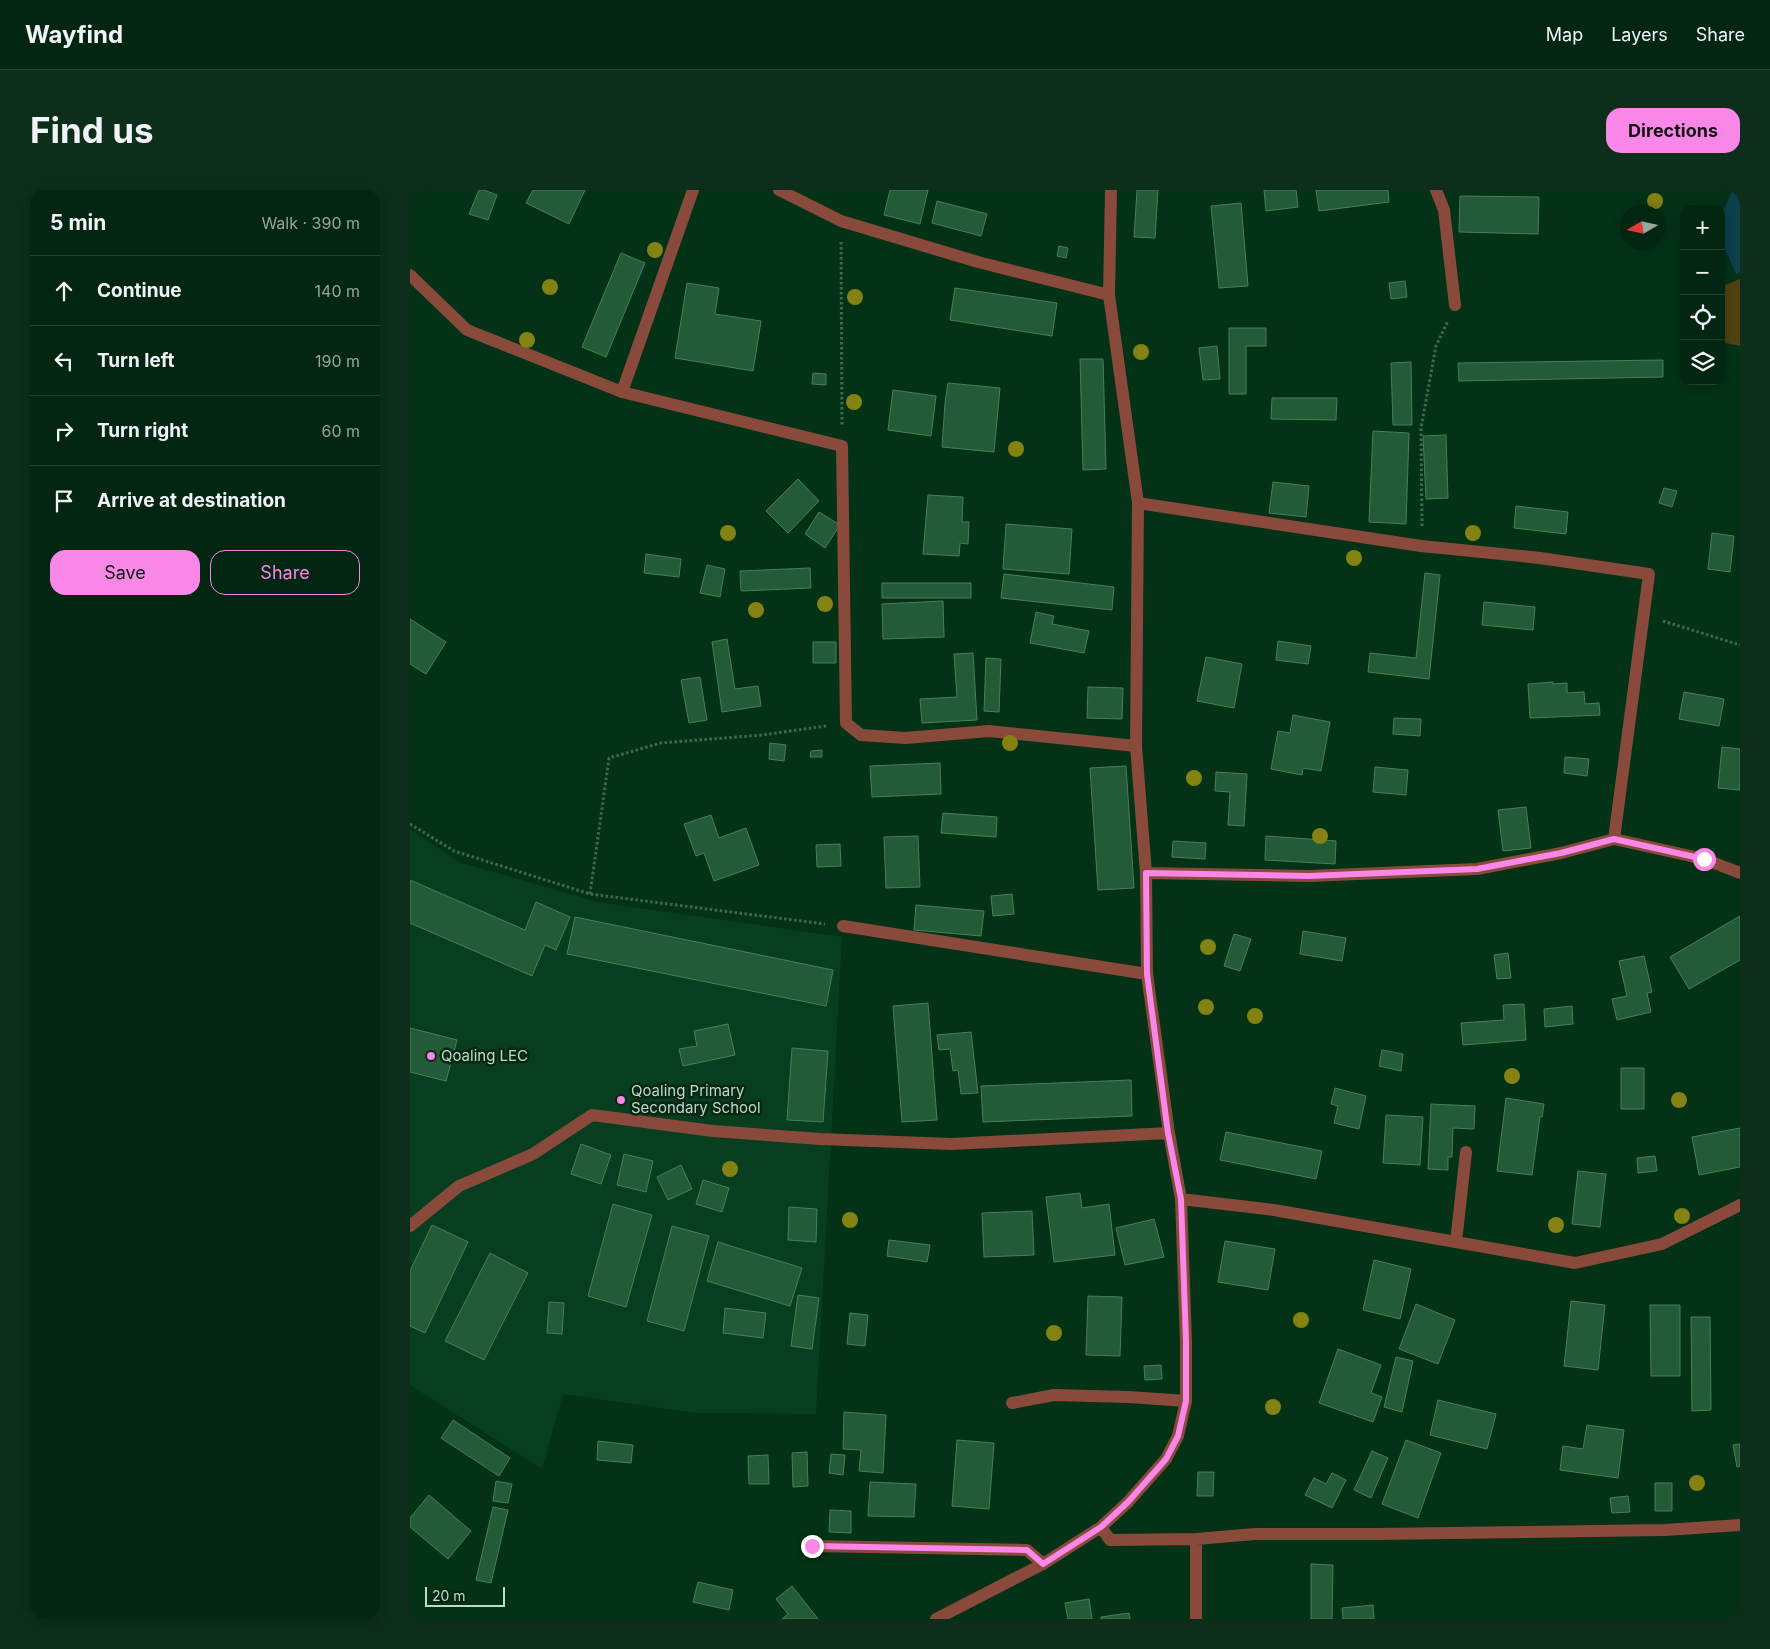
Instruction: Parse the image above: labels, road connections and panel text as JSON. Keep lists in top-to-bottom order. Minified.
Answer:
{"places":["Qoaling LEC","Qoaling Primary Secondary School"],"scale_bar":"20 m","north":"left","page":{"header":"Wayfind","nav":["Map","Layers","Share"],"buttons":["Directions",["Save","Share"]],"title":"Find us","heading":["5 min","Walk · 390 m"],"map_buttons":["+","−"],"list":[["Continue","140 m"],["Turn left","190 m"],["Turn right","60 m"],"Arrive at destination"],"scale":"20 m"}}
